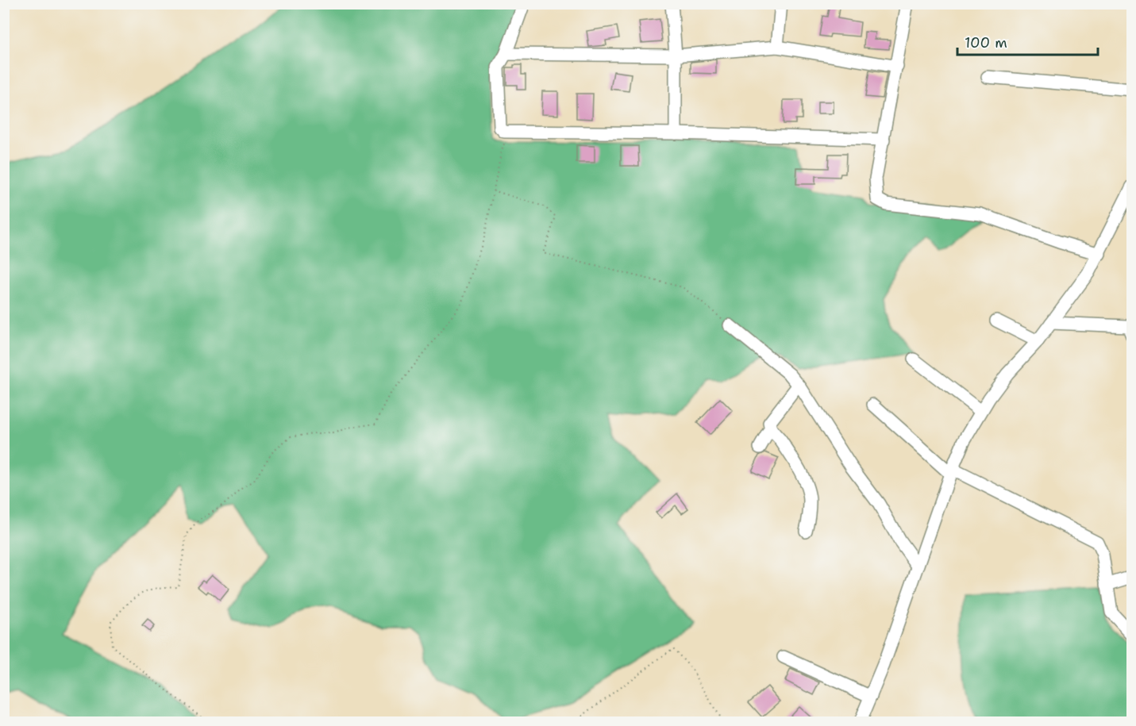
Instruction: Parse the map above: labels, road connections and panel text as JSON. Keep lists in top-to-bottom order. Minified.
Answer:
{"scale_bar":"100 m"}
